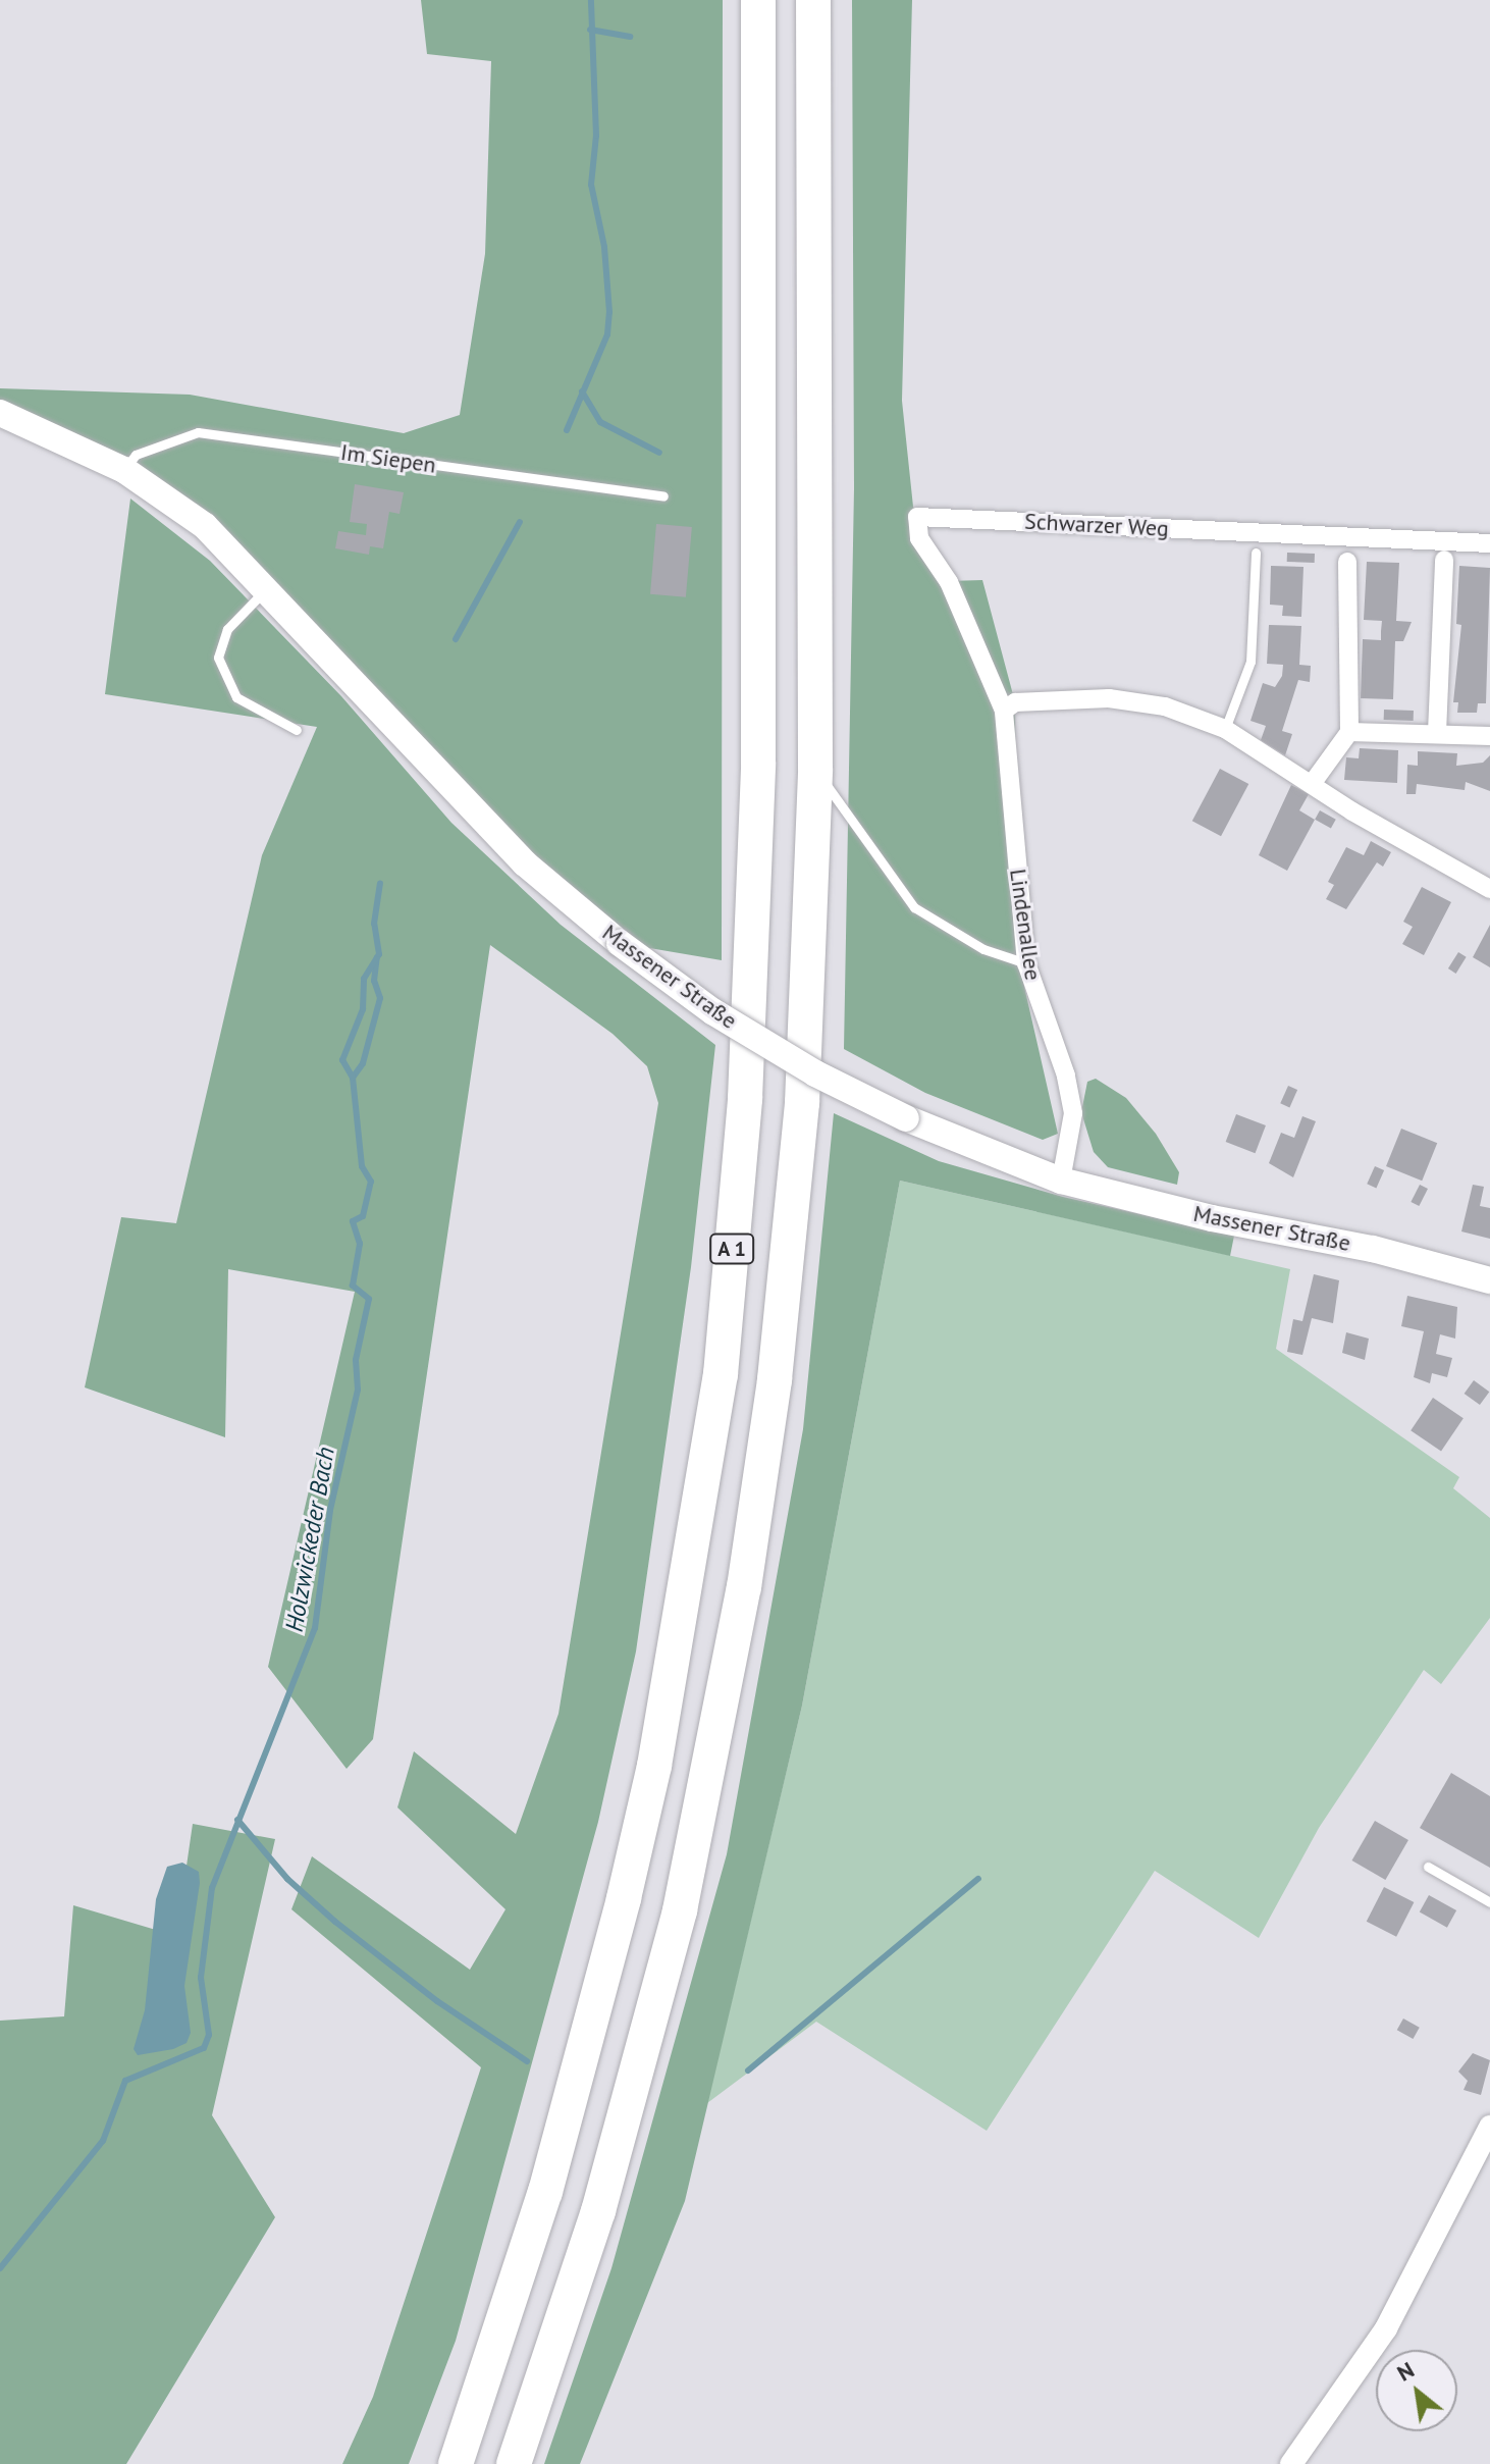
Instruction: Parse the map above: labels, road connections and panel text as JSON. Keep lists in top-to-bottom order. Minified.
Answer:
{"streets":{"highway":["A 1"],"main road":["Massener Straße"],"street":["Schwarzer Weg","Lindenallee"],"lane":["Im Siepen"]},"crossings":[["Im Siepen","Massener Straße"],["Schwarzer Weg","Lindenallee"],["Lindenallee","Massener Straße"]],"water":["Holzwickeder Bach"],"north":"top left"}
